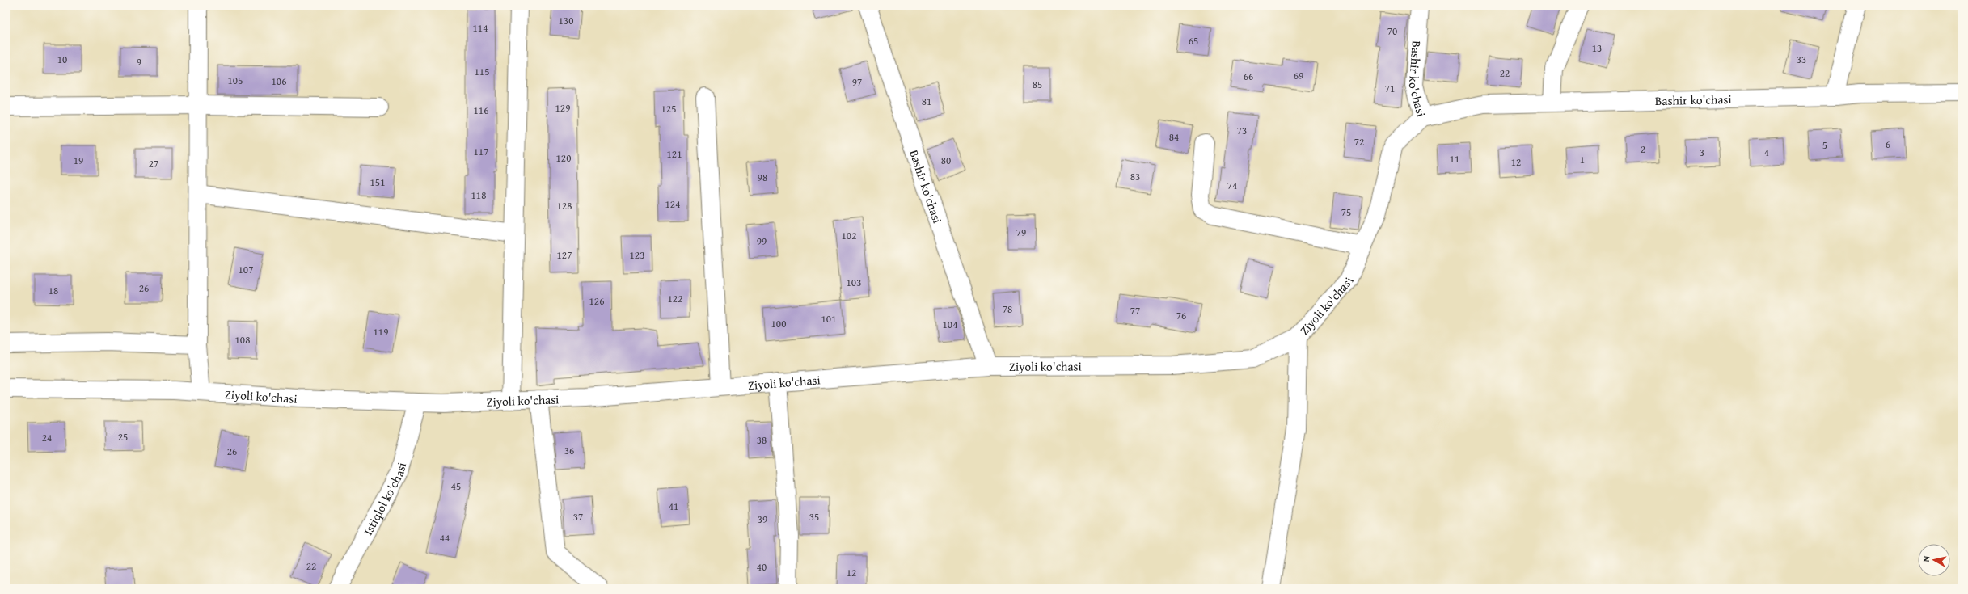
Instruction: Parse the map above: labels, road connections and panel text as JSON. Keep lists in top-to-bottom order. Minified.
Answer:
{"streets":{"street":["Bashir ko'chasi","Ziyoli ko'chasi","Istiqlol ko'chasi"]},"crossings":[["Bashir ko'chasi","Ziyoli ko'chasi"],["Ziyoli ko'chasi","Istiqlol ko'chasi"]],"house_numbers":["130","114","70","65","13","10","33","9","115","22","69","66","105","106","97","85","71","81","129","125","116","73","84","72","6","5","2","117","3","4","121","120","11","1","19","80","12","27","83","98","151","74","118","124","128","75","79","102","99","127","123","107","103","26","18","122","126","78","77","76","101","100","104","119","108","25","24","38","36","26","45","41","37","35","39","44","22","40","12"],"north":"left"}
